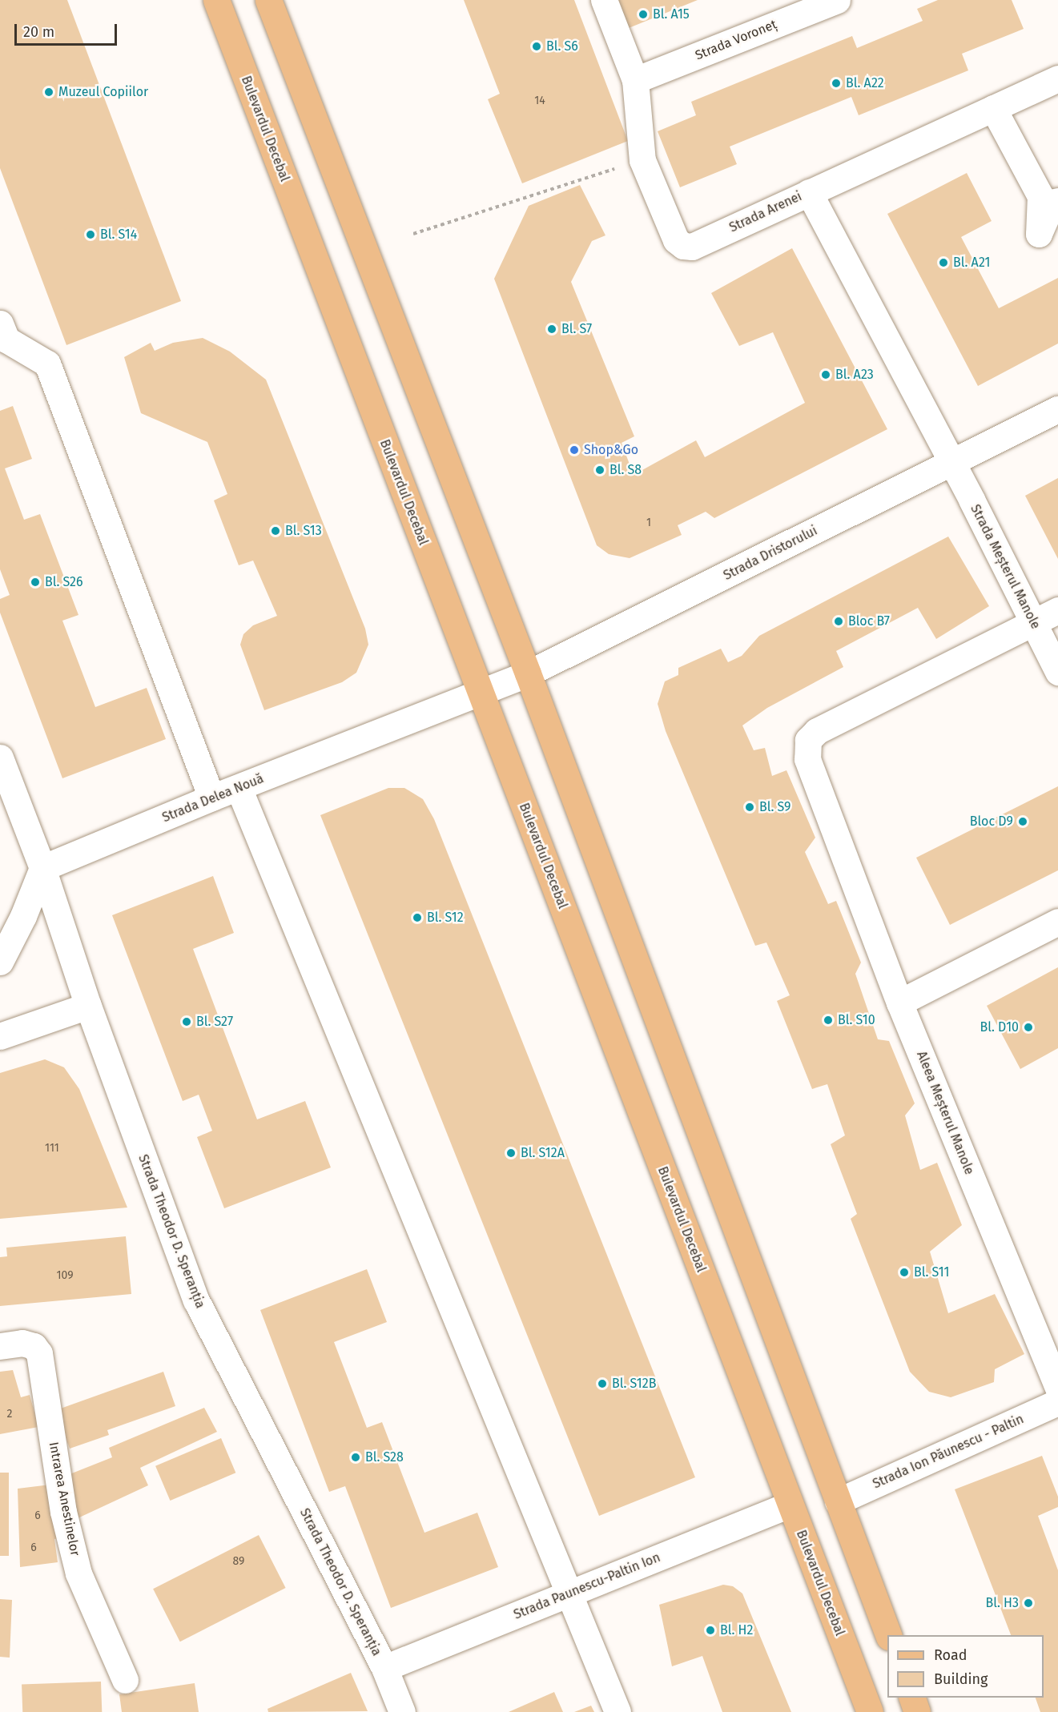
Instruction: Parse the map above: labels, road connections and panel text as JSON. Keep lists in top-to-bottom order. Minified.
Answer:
{"streets":{"main road":["Bulevardul Decebal"],"street":["Strada Voroneț","Strada Arenei","Strada Dristorului","Strada Meșterul Manole","Strada Delea Nouă","Aleea Meșterul Manole","Strada Theodor D. Speranția","Strada Ion Păunescu - Paltin","Intrarea Anestinelor","Strada Paunescu-Paltin Ion"]},"crossings":[["Strada Voroneț","Strada Arenei"],["Bulevardul Decebal","Strada Dristorului"],["Bulevardul Decebal","Strada Delea Nouă"],["Bulevardul Decebal","Strada Paunescu-Paltin Ion"],["Strada Arenei","Strada Dristorului"],["Strada Arenei","Strada Meșterul Manole"],["Strada Dristorului","Strada Meșterul Manole"],["Strada Dristorului","Strada Delea Nouă"],["Strada Meșterul Manole","Aleea Meșterul Manole"],["Strada Delea Nouă","Strada Theodor D. Speranția"],["Strada Theodor D. Speranția","Strada Paunescu-Paltin Ion"]],"places":["Bl. A15","Bl. S6","Bl. A22","Muzeul Copiilor","Bl. S14","Bl. A21","Bl. S7","Bl. A23","Shop&Go","Bl. S8","Bl. S13","Bl. S26","Bloc B7","Bl. S9","Bloc D9","Bl. S12","Bl. S10","Bl. S27","Bl. D10","Bl. S12A","Bl. S11","Bl. S12B","Bl. S28","Bl. H3","Bl. H2"],"house_numbers":["14","1","111","109","2","6","6","89"],"legend":["Road","Building"],"scale_bar":"20 m"}
